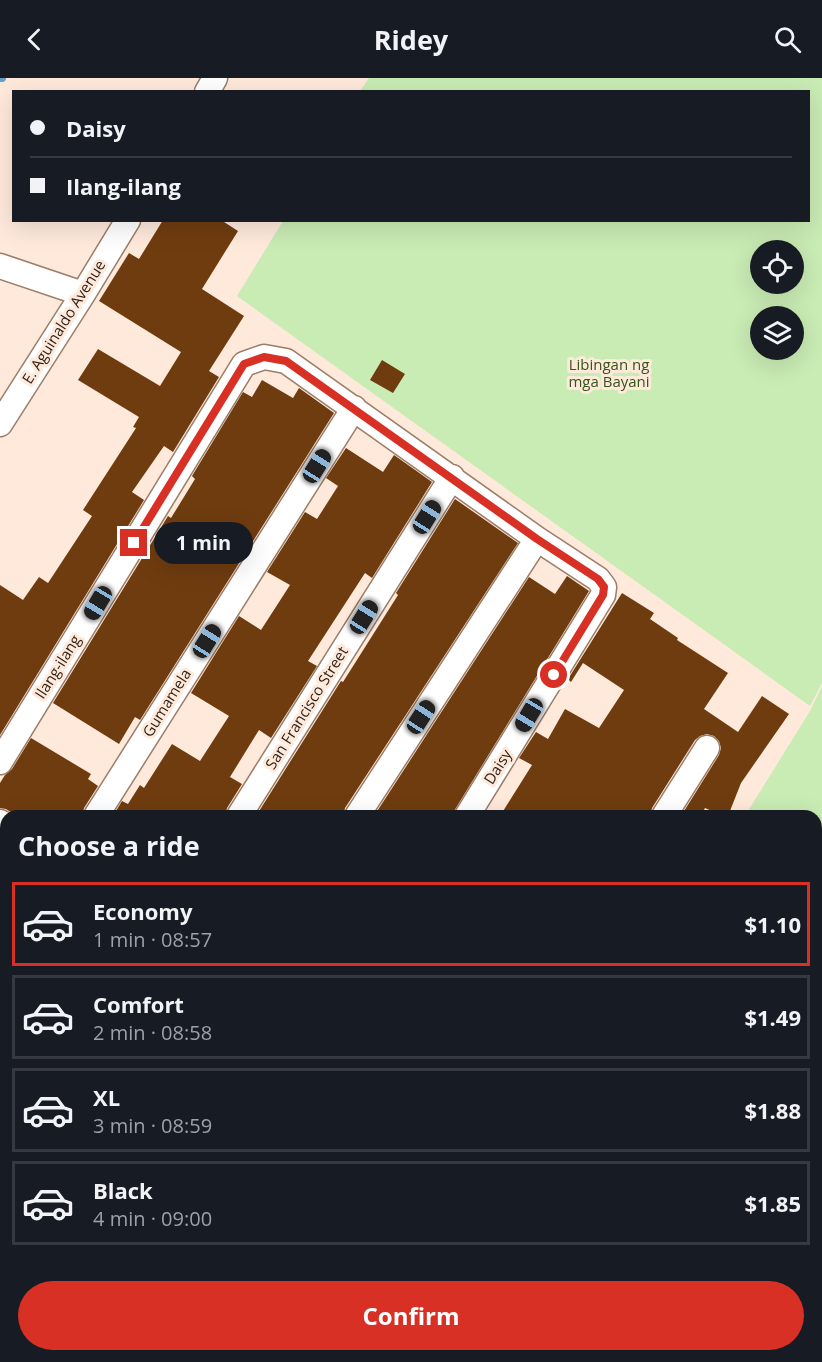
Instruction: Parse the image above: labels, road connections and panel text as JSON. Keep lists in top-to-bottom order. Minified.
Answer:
{"streets":{"street":["E. Aguinaldo Avenue","Ilang-ilang","Gumamela","San Francisco Street","Daisy"]},"crossings":[["Ilang-ilang","Gumamela"]],"parks":["Libingan ng mga Bayani"],"page":{"header":"Ridey","banner":["Daisy","Ilang-ilang"],"bubble":"1 min","heading":"Choose a ride","list":[{"name":"Economy","note":"1 min · 08:57","value":"$1.10"},{"name":"Comfort","note":"2 min · 08:58","value":"$1.49"},{"name":"XL","note":"3 min · 08:59","value":"$1.88"},{"name":"Black","note":"4 min · 09:00","value":"$1.85"}],"buttons":"Confirm"}}
